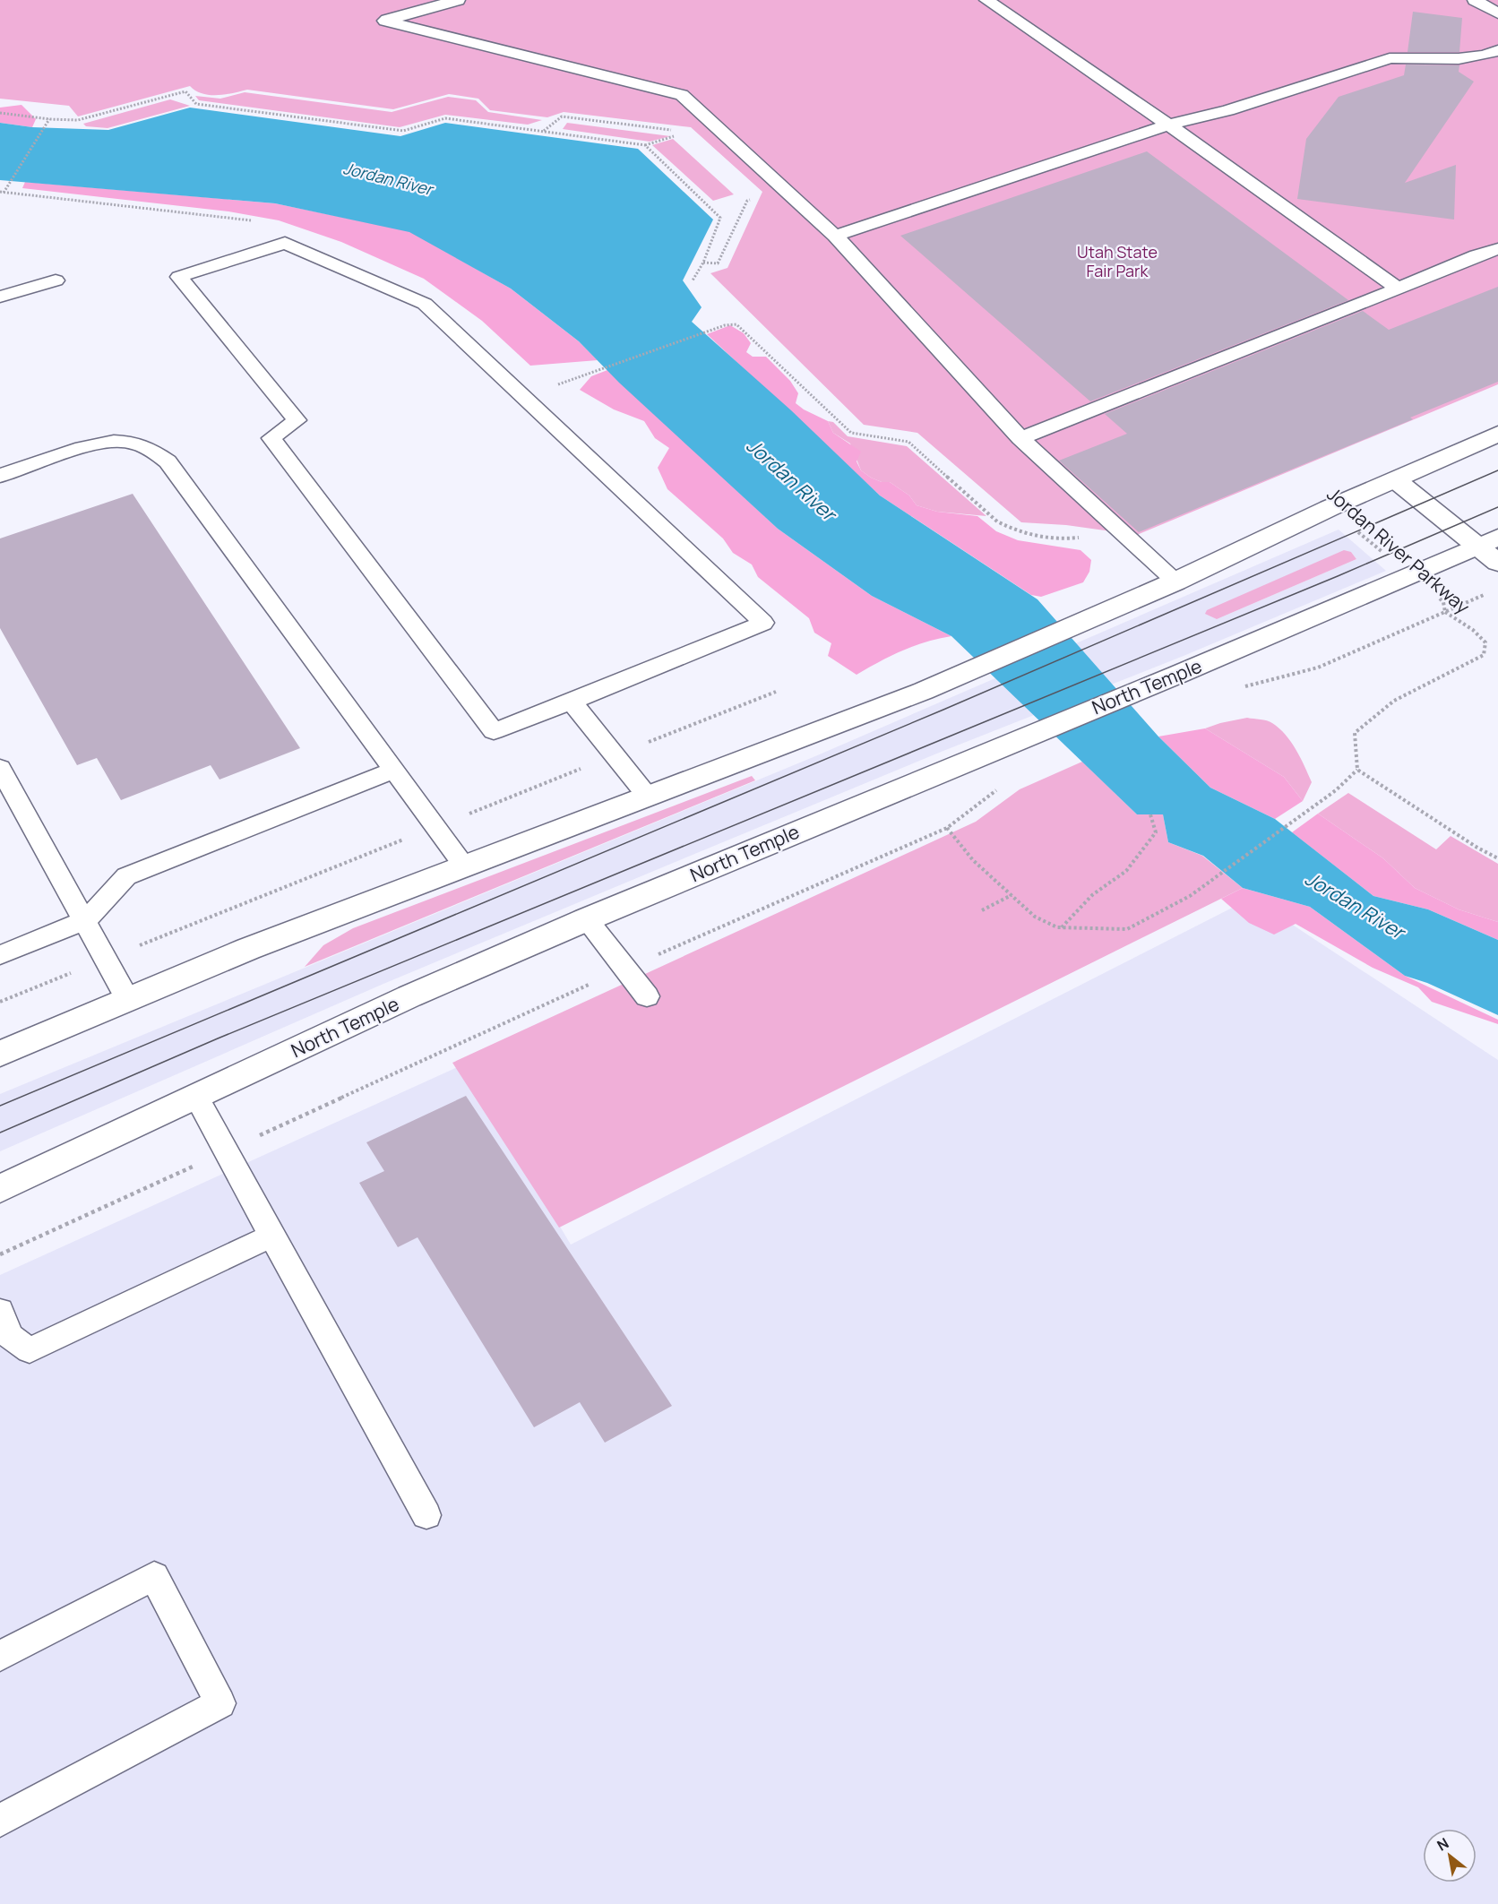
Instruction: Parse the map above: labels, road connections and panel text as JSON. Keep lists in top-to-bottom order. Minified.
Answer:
{"streets":{"main road":["North Temple"],"path":["Jordan River Parkway"]},"crossings":[["Jordan River Parkway","North Temple"]],"water":["Jordan River"],"parks":["Utah State Fair Park"],"north":"top left"}
